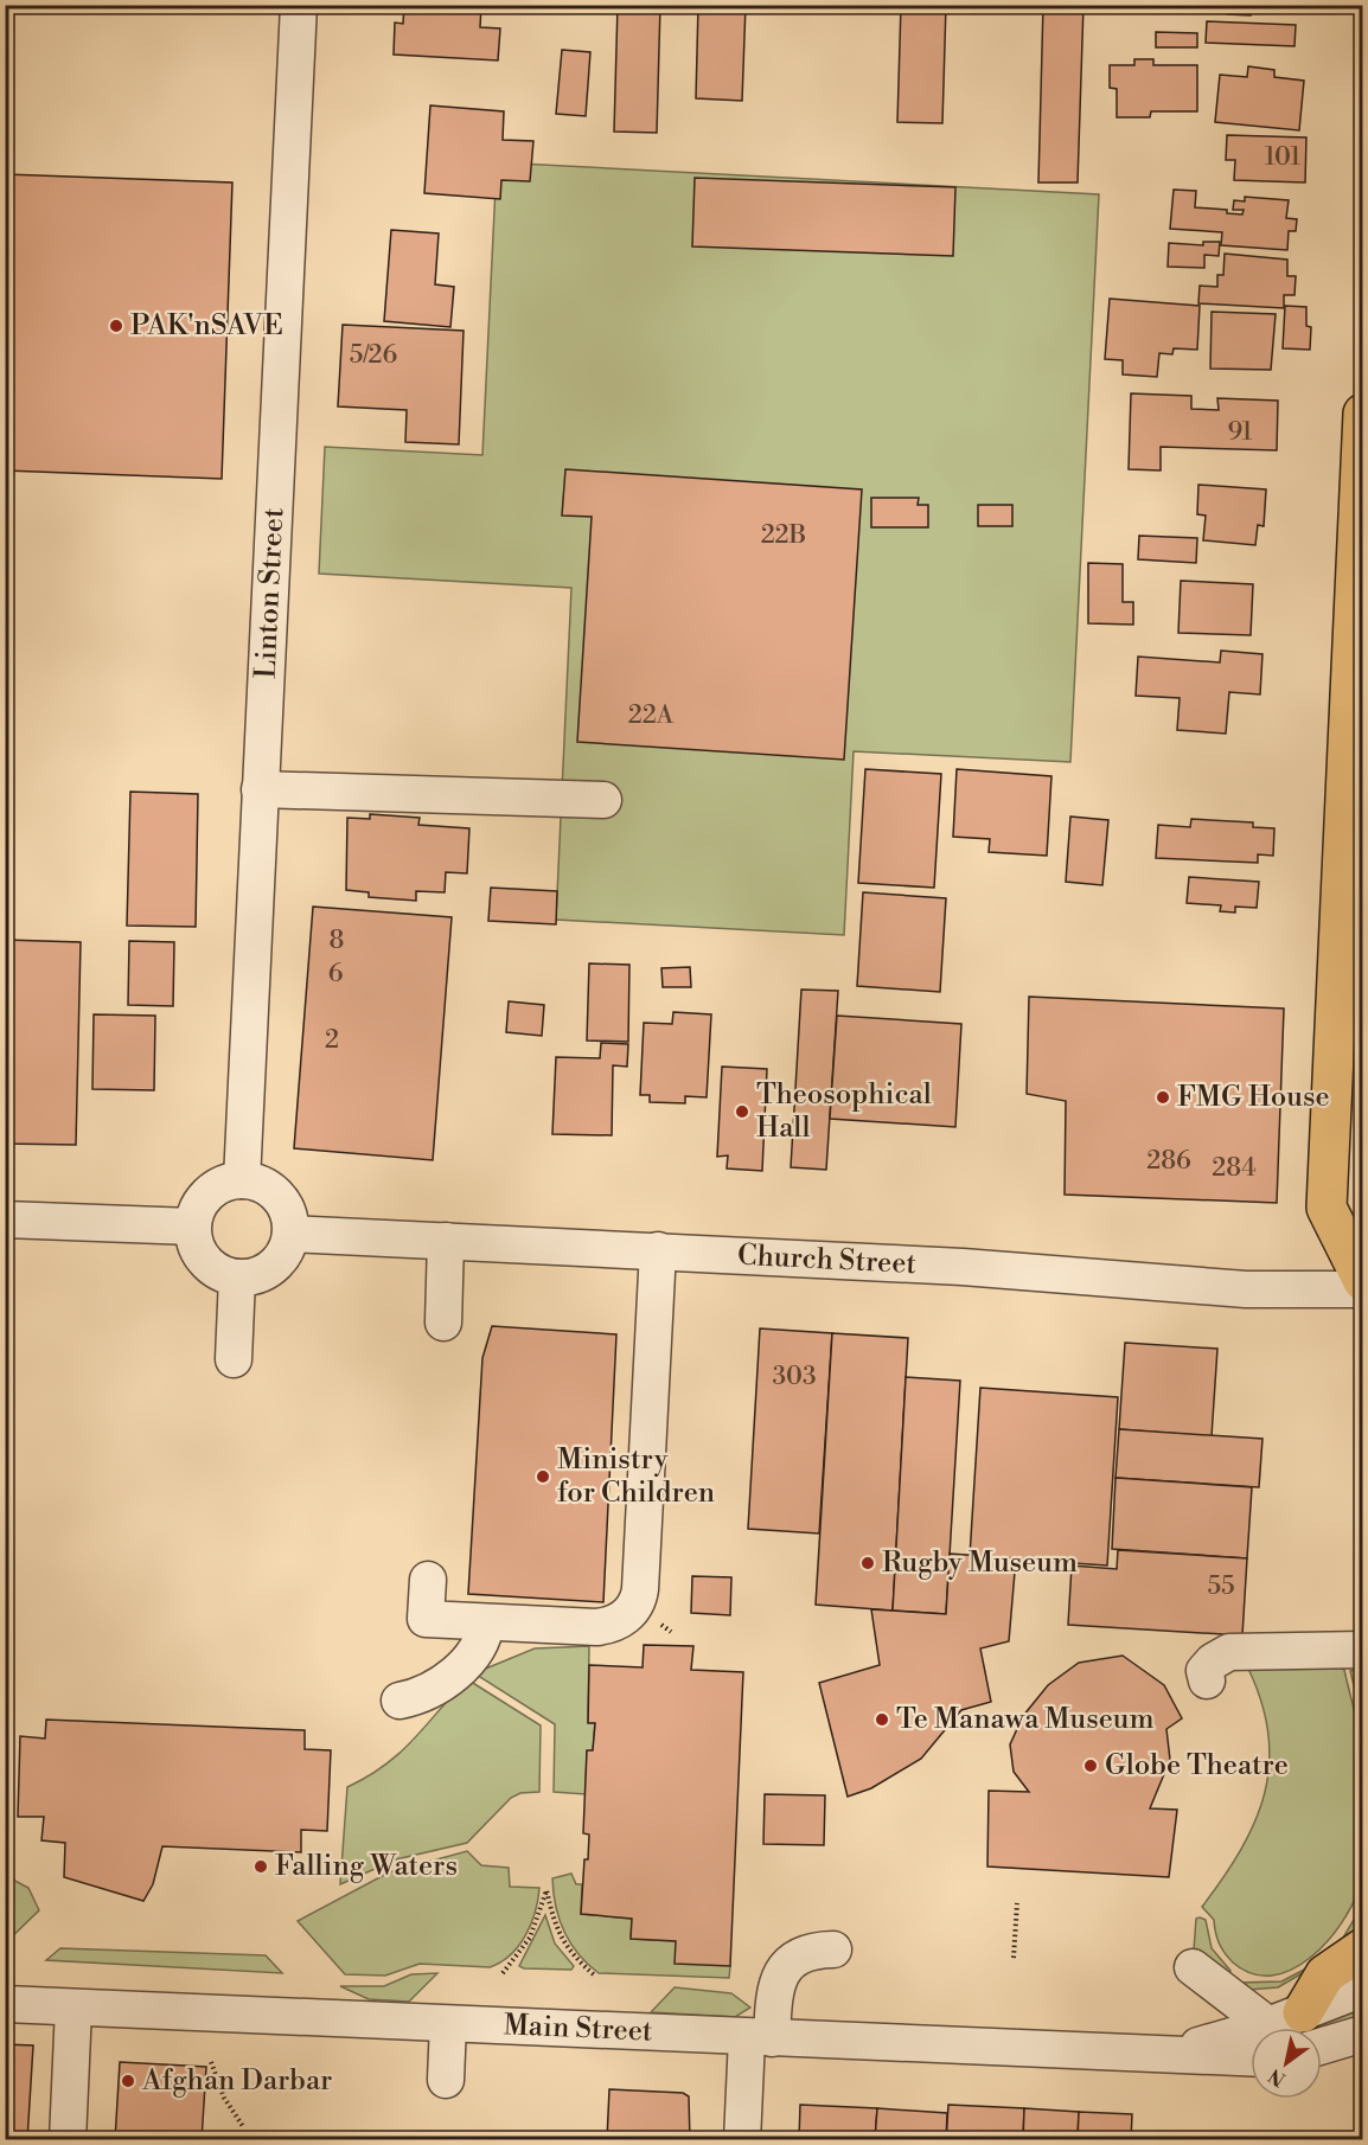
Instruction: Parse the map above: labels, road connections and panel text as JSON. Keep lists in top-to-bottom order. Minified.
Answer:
{"streets":{"street":["Linton Street","Church Street","Main Street"]},"crossings":[["Linton Street","Church Street"]],"places":["PAK'nSAVE","FMG House","Theosophical Hall","Ministry for Children","Rugby Museum","Te Manawa Museum","Globe Theatre","Falling Waters","Afghan Darbar"],"house_numbers":["101","5/26","91","22B","22A","8","6","2","286","284","303","55"],"north":"bottom left"}
